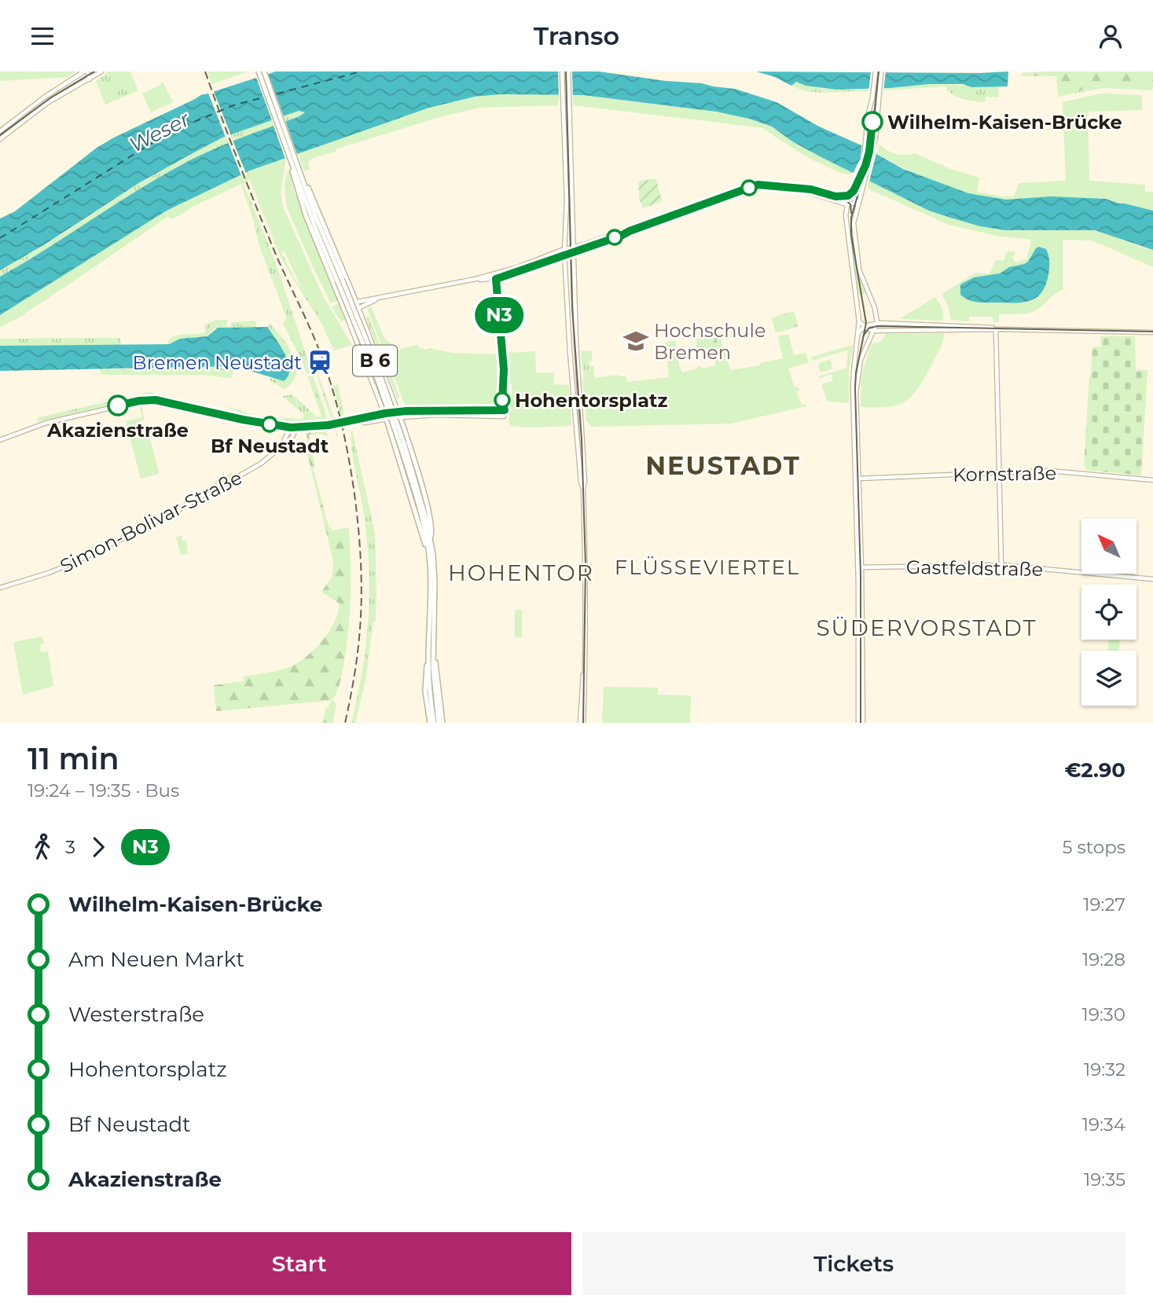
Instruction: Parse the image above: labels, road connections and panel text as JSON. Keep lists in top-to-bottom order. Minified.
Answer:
{"streets":{"highway":["B 6"],"main road":["Kornstraße","Simon-Bolivar-Straße","Gastfeldstraße"]},"districts":["NEUSTADT","FLÜSSEVIERTEL","HOHENTOR","SÜDERVORSTADT"],"water":["Weser"],"places":{"other":["Wilhelm-Kaisen-Brücke","Hohentorsplatz","Akazienstraße","Bf Neustadt"],"school or university":["Hochschule Bremen"],"station":["Bremen Neustadt"]},"lines":["bus line N3"],"north":"top left","page":{"header":"Transo","on_map":"N3","heading":["11 min","19:24 – 19:35 · Bus","€2.90"],"legs":["3","N3","5 stops"],"list":[{"name":"Wilhelm-Kaisen-Brücke","value":"19:27"},{"name":"Am Neuen Markt","value":"19:28"},{"name":"Westerstraße","value":"19:30"},{"name":"Hohentorsplatz","value":"19:32"},{"name":"Bf Neustadt","value":"19:34"},{"name":"Akazienstraße","value":"19:35"}],"buttons":["Start","Tickets"]}}
